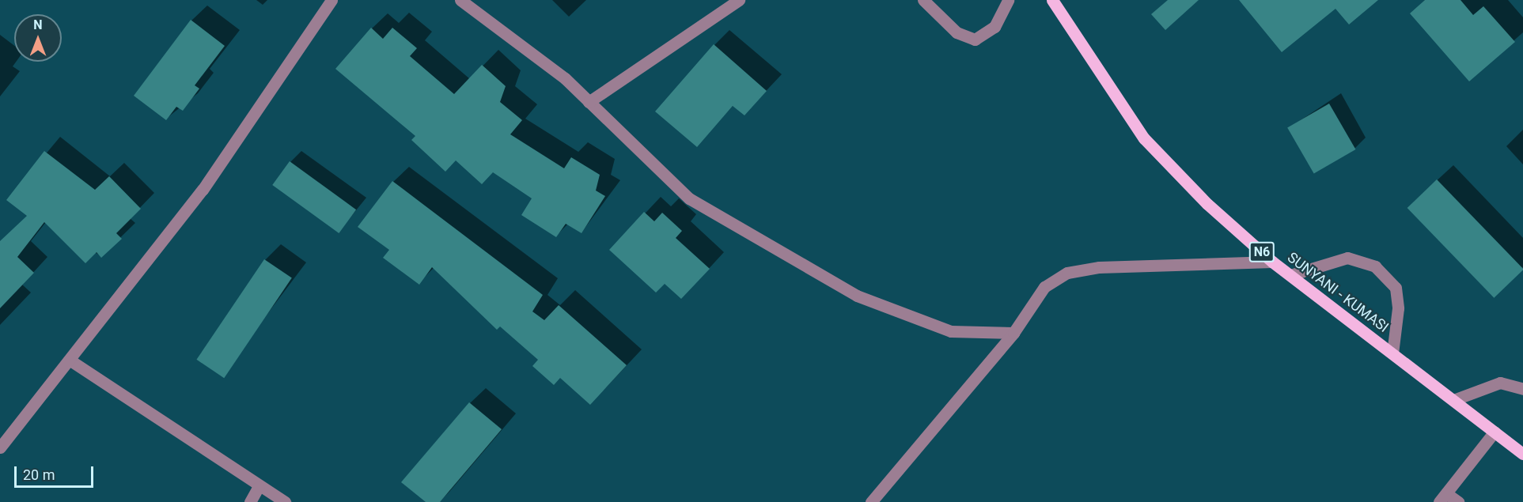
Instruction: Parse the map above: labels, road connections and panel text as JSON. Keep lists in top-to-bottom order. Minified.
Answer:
{"streets":{"main road":["N6","SUNYANI - KUMASI"]},"scale_bar":"20 m","north":"top"}
